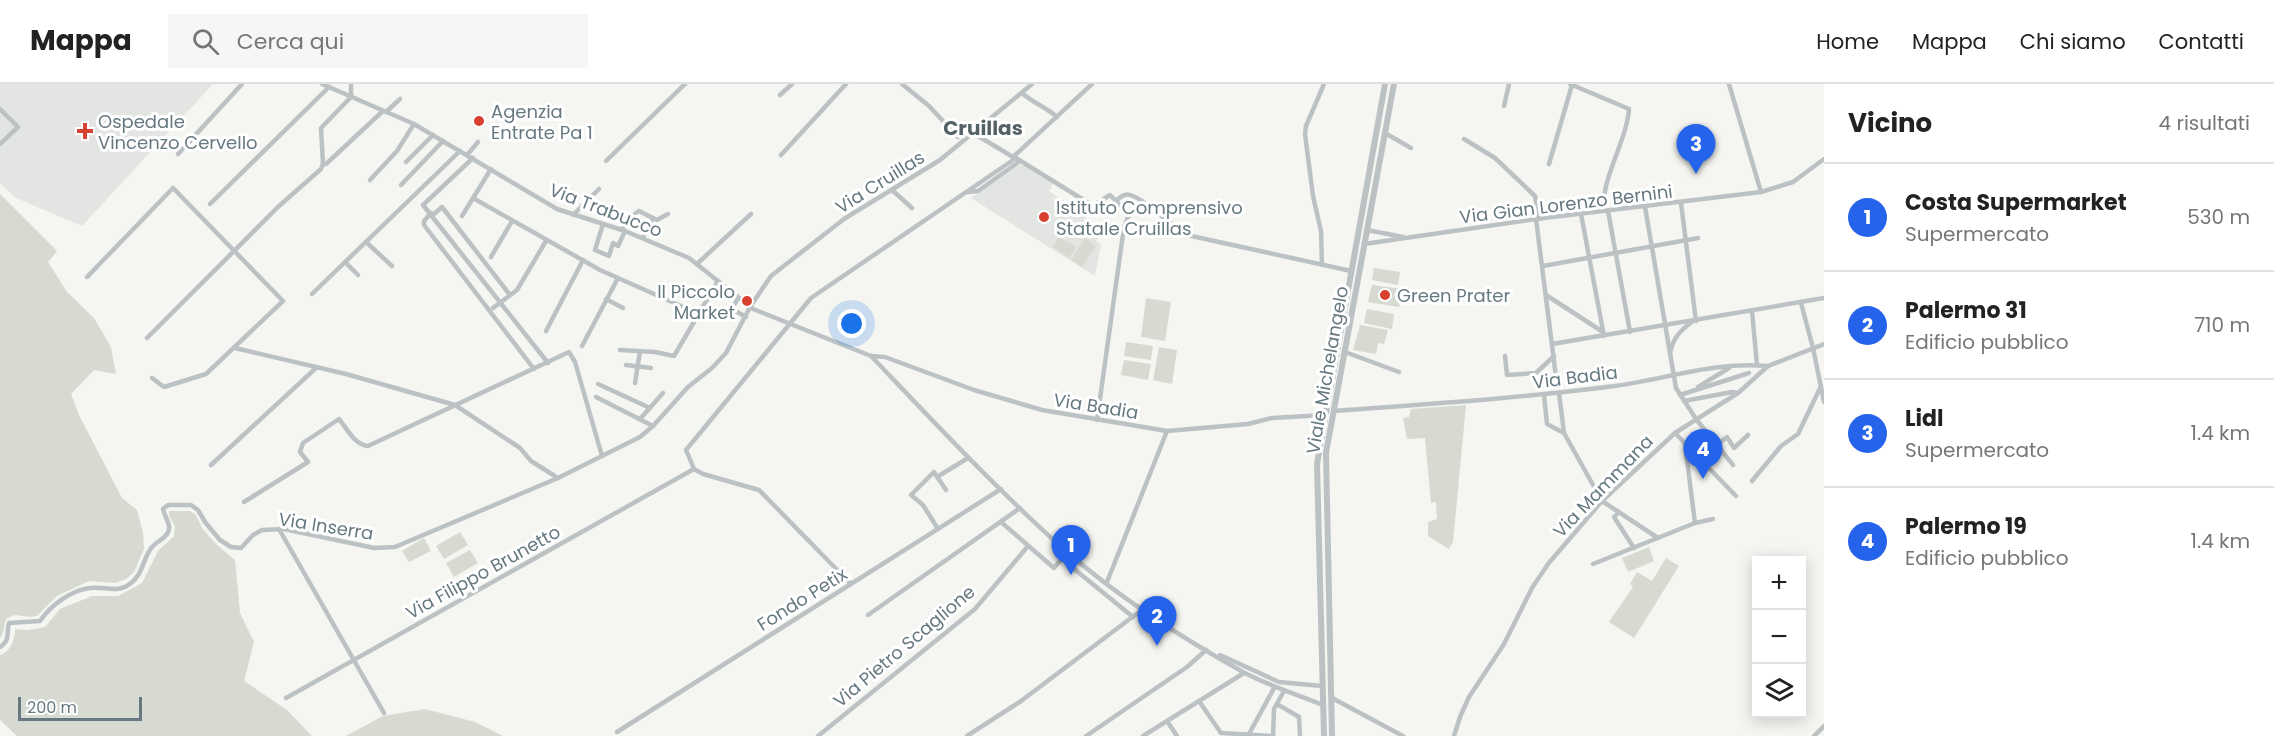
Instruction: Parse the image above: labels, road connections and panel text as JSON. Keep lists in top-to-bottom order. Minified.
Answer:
{"streets":{"street":["Via Cruillas","Via Gian Lorenzo Bernini","Via Trabucco","Viale Michelangelo","Via Badia","Via Mammana","Via Inserra","Via Filippo Brunetto","Fondo Petix","Via Pietro Scaglione"]},"crossings":[["Via Cruillas","Via Trabucco"],["Via Cruillas","Via Inserra"],["Via Gian Lorenzo Bernini","Viale Michelangelo"],["Via Trabucco","Via Badia"],["Via Trabucco","Via Inserra"],["Viale Michelangelo","Via Badia"],["Via Badia","Via Mammana"]],"districts":["Cruillas"],"places":{"other":["Agenzia Entrate Pa 1","Istituto Comprensivo Statale Cruillas","Green Prater","Il Piccolo Market"],"health":["Ospedale Vincenzo Cervello"]},"scale_bar":"200 m","page":{"header":"Mappa","search":"Cerca qui","nav":["Home","Mappa","Chi siamo","Contatti"],"heading":["Vicino","4 risultati"],"pins":["3","4","1","2"],"list":[{"mark":"1","name":"Costa Supermarket","note":"Supermercato","value":"530 m"},{"mark":"2","name":"Palermo 31","note":"Edificio pubblico","value":"710 m"},{"mark":"3","name":"Lidl","note":"Supermercato","value":"1.4 km"},{"mark":"4","name":"Palermo 19","note":"Edificio pubblico","value":"1.4 km"}],"map_buttons":["+","−"],"scale":"200 m"}}
